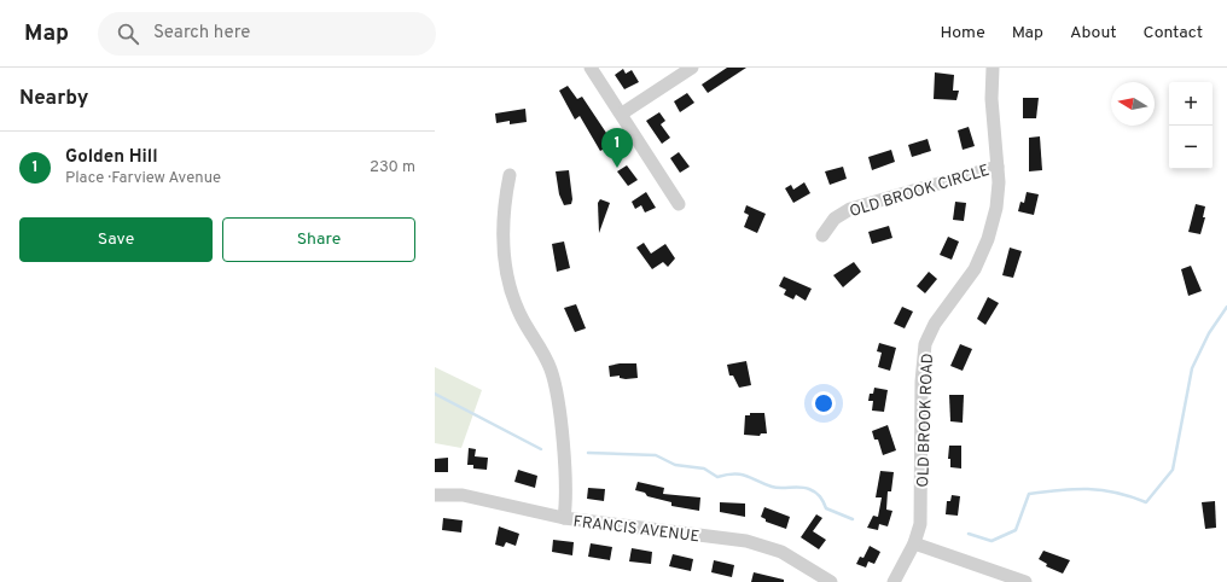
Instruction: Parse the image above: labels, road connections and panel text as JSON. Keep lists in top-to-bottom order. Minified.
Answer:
{"streets":{"street":["OLD BROOK CIRCLE","OLD BROOK ROAD","FRANCIS AVENUE"]},"crossings":[["OLD BROOK CIRCLE","OLD BROOK ROAD"]],"north":"left","page":{"header":"Map","search":"Search here","nav":["Home","Map","About","Contact"],"heading":"Nearby","map_buttons":["+","−"],"pins":"1","list":[{"mark":"1","name":"Golden Hill","note":"Place · Farview Avenue","value":"230 m"}],"buttons":["Save","Share"]}}
